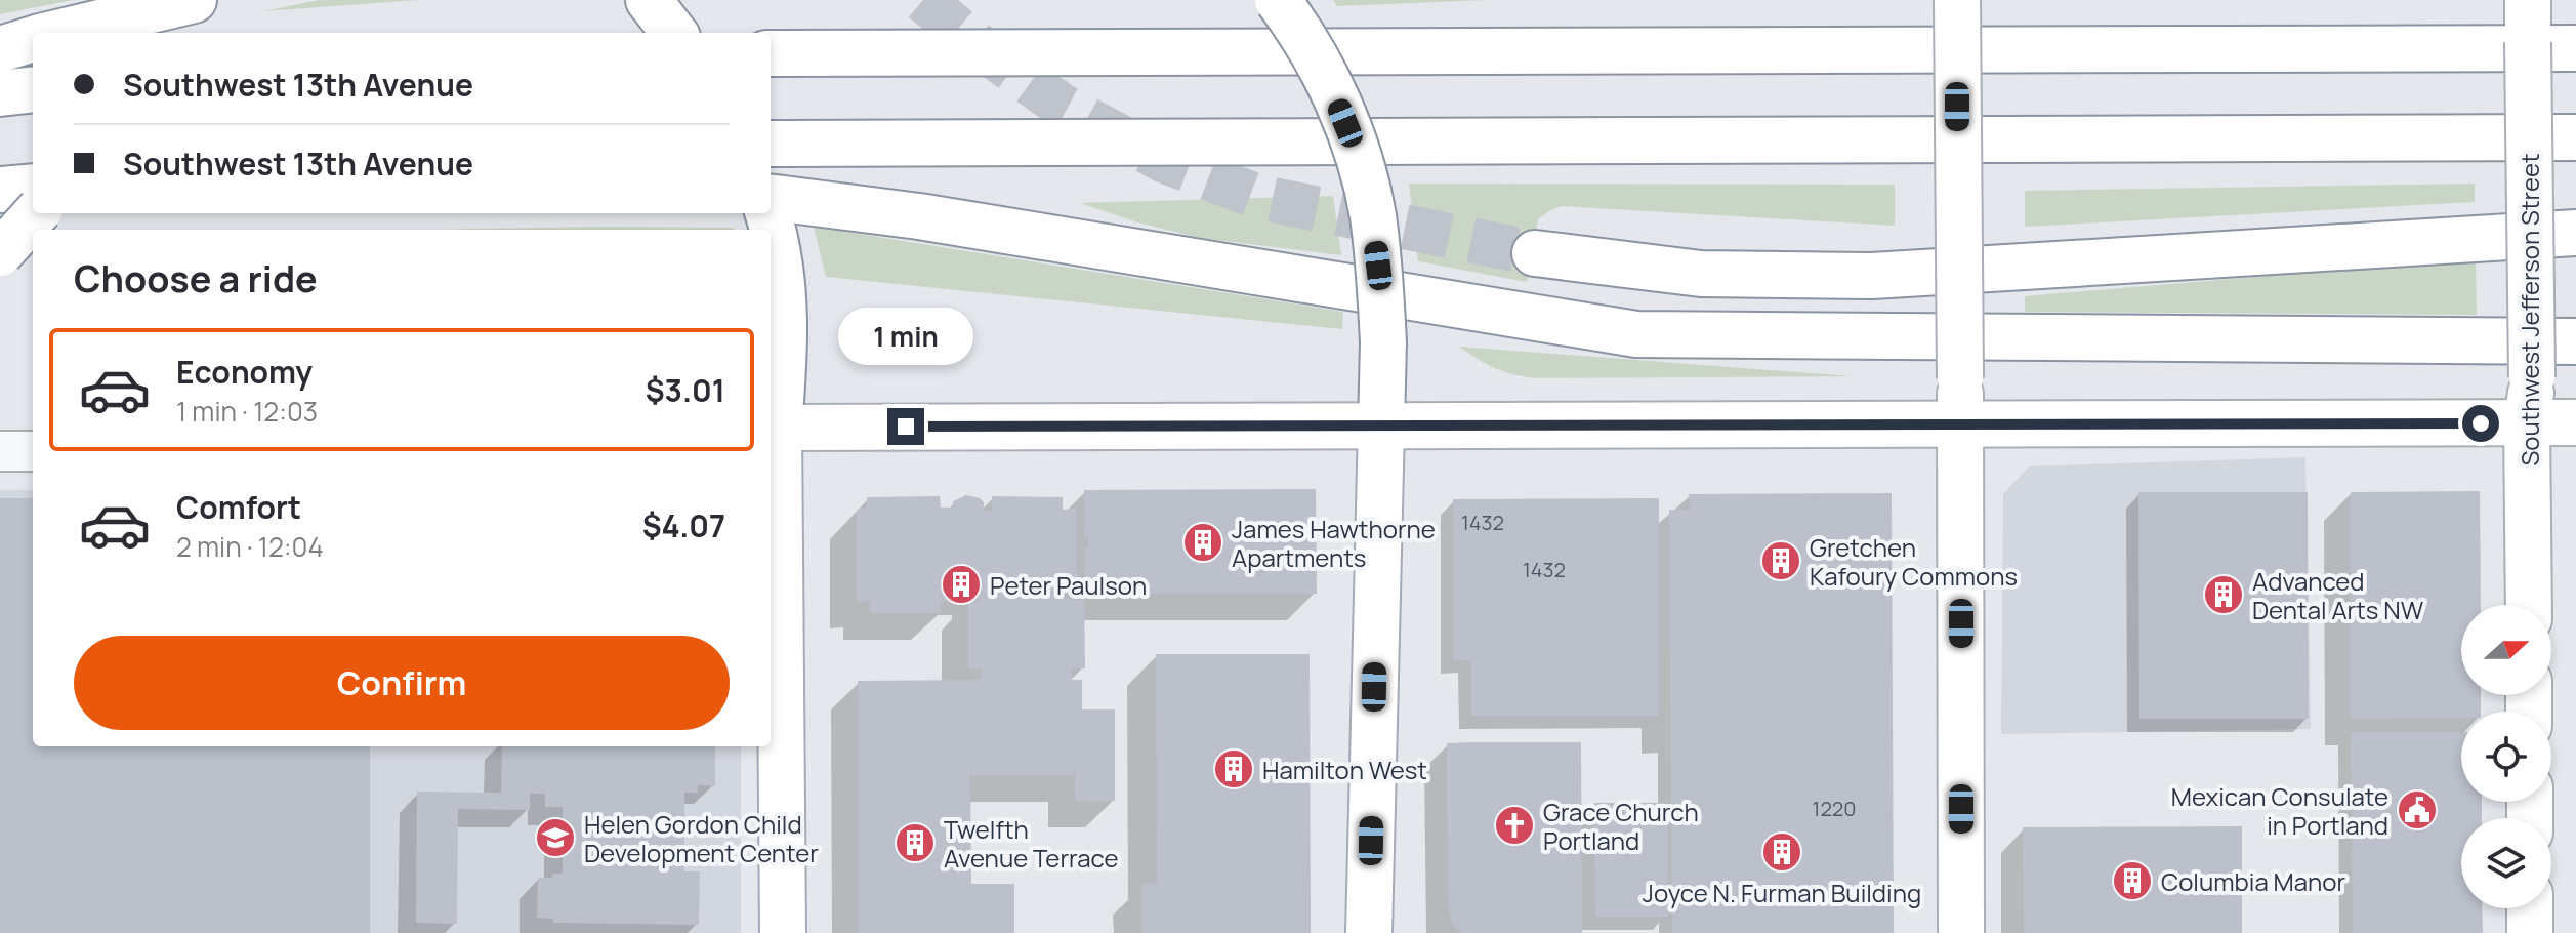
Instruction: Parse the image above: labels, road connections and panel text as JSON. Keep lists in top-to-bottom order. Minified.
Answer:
{"streets":{"main road":["Southwest Jefferson Street"]},"places":{"building":["James Hawthorne Apartments","Gretchen Kafoury Commons","Peter Paulson","Advanced Dental Arts NW","Hamilton West","Twelfth Avenue Terrace","Joyce N. Furman Building","Columbia Manor"],"public building":["Mexican Consulate in Portland"],"church":["Grace Church Portland"],"school or university":["Helen Gordon Child Development Center"]},"house_numbers":["1432","1432","1220"],"north":"right","page":{"banner":["Southwest 13th Avenue","Southwest 13th Avenue"],"heading":"Choose a ride","bubble":"1 min","list":[{"name":"Economy","note":"1 min · 12:03","value":"$3.01"},{"name":"Comfort","note":"2 min · 12:04","value":"$4.07"}],"buttons":"Confirm"}}
